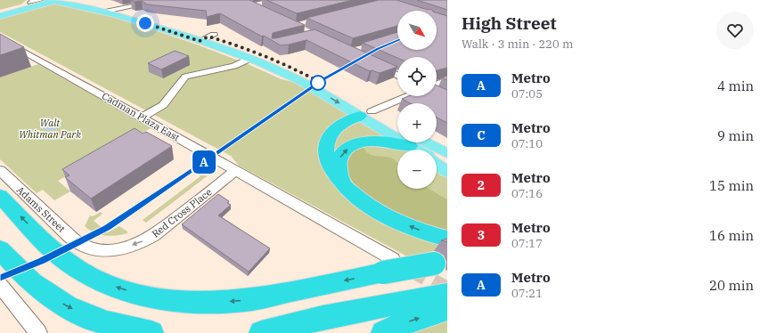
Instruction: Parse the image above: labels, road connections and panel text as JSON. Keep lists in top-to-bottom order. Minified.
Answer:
{"streets":{"street":["Cadman Plaza East","Adams Street","Red Cross Place"]},"crossings":[["Cadman Plaza East","Red Cross Place"],["Adams Street","Red Cross Place"]],"one_way":["Red Cross Place"],"parks":["Walt Whitman Park"],"lines":["metro line A"],"north":"bottom right","page":{"on_map":"A","heading":["High Street","Walk · 3 min · 220 m"],"map_buttons":["+","−"],"list":[{"mark":"A","name":"Metro","note":"07:05","value":"4 min"},{"mark":"C","name":"Metro","note":"07:10","value":"9 min"},{"mark":"2","name":"Metro","note":"07:16","value":"15 min"},{"mark":"3","name":"Metro","note":"07:17","value":"16 min"},{"mark":"A","name":"Metro","note":"07:21","value":"20 min"}]}}
